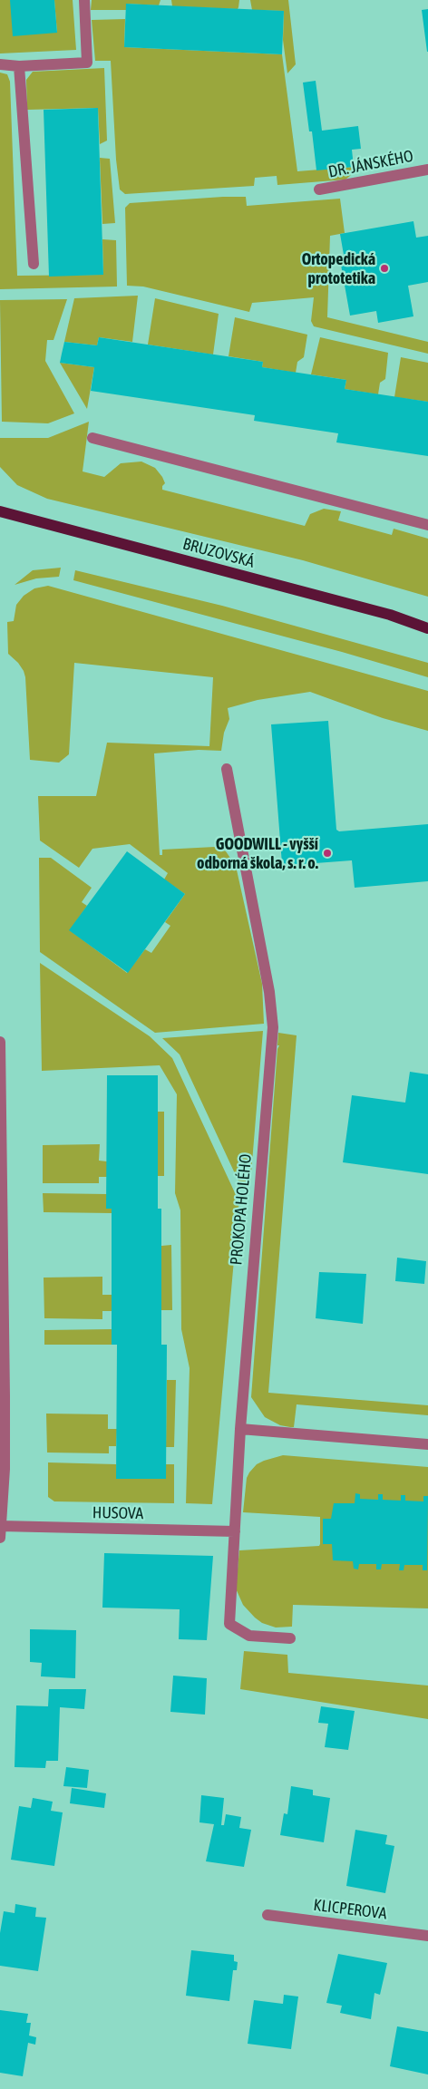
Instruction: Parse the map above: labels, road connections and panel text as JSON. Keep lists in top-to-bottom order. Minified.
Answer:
{"streets":{"main road":["BRUZOVSKÁ"],"street":["DR. JÁNSKÉHO","PROKOPA HOLÉHO","HUSOVA","KLICPEROVA"]},"crossings":[["PROKOPA HOLÉHO","HUSOVA"]],"places":["Ortopedická prototetika","GOODWILL - vyšší odborná škola, s. r. o."]}
